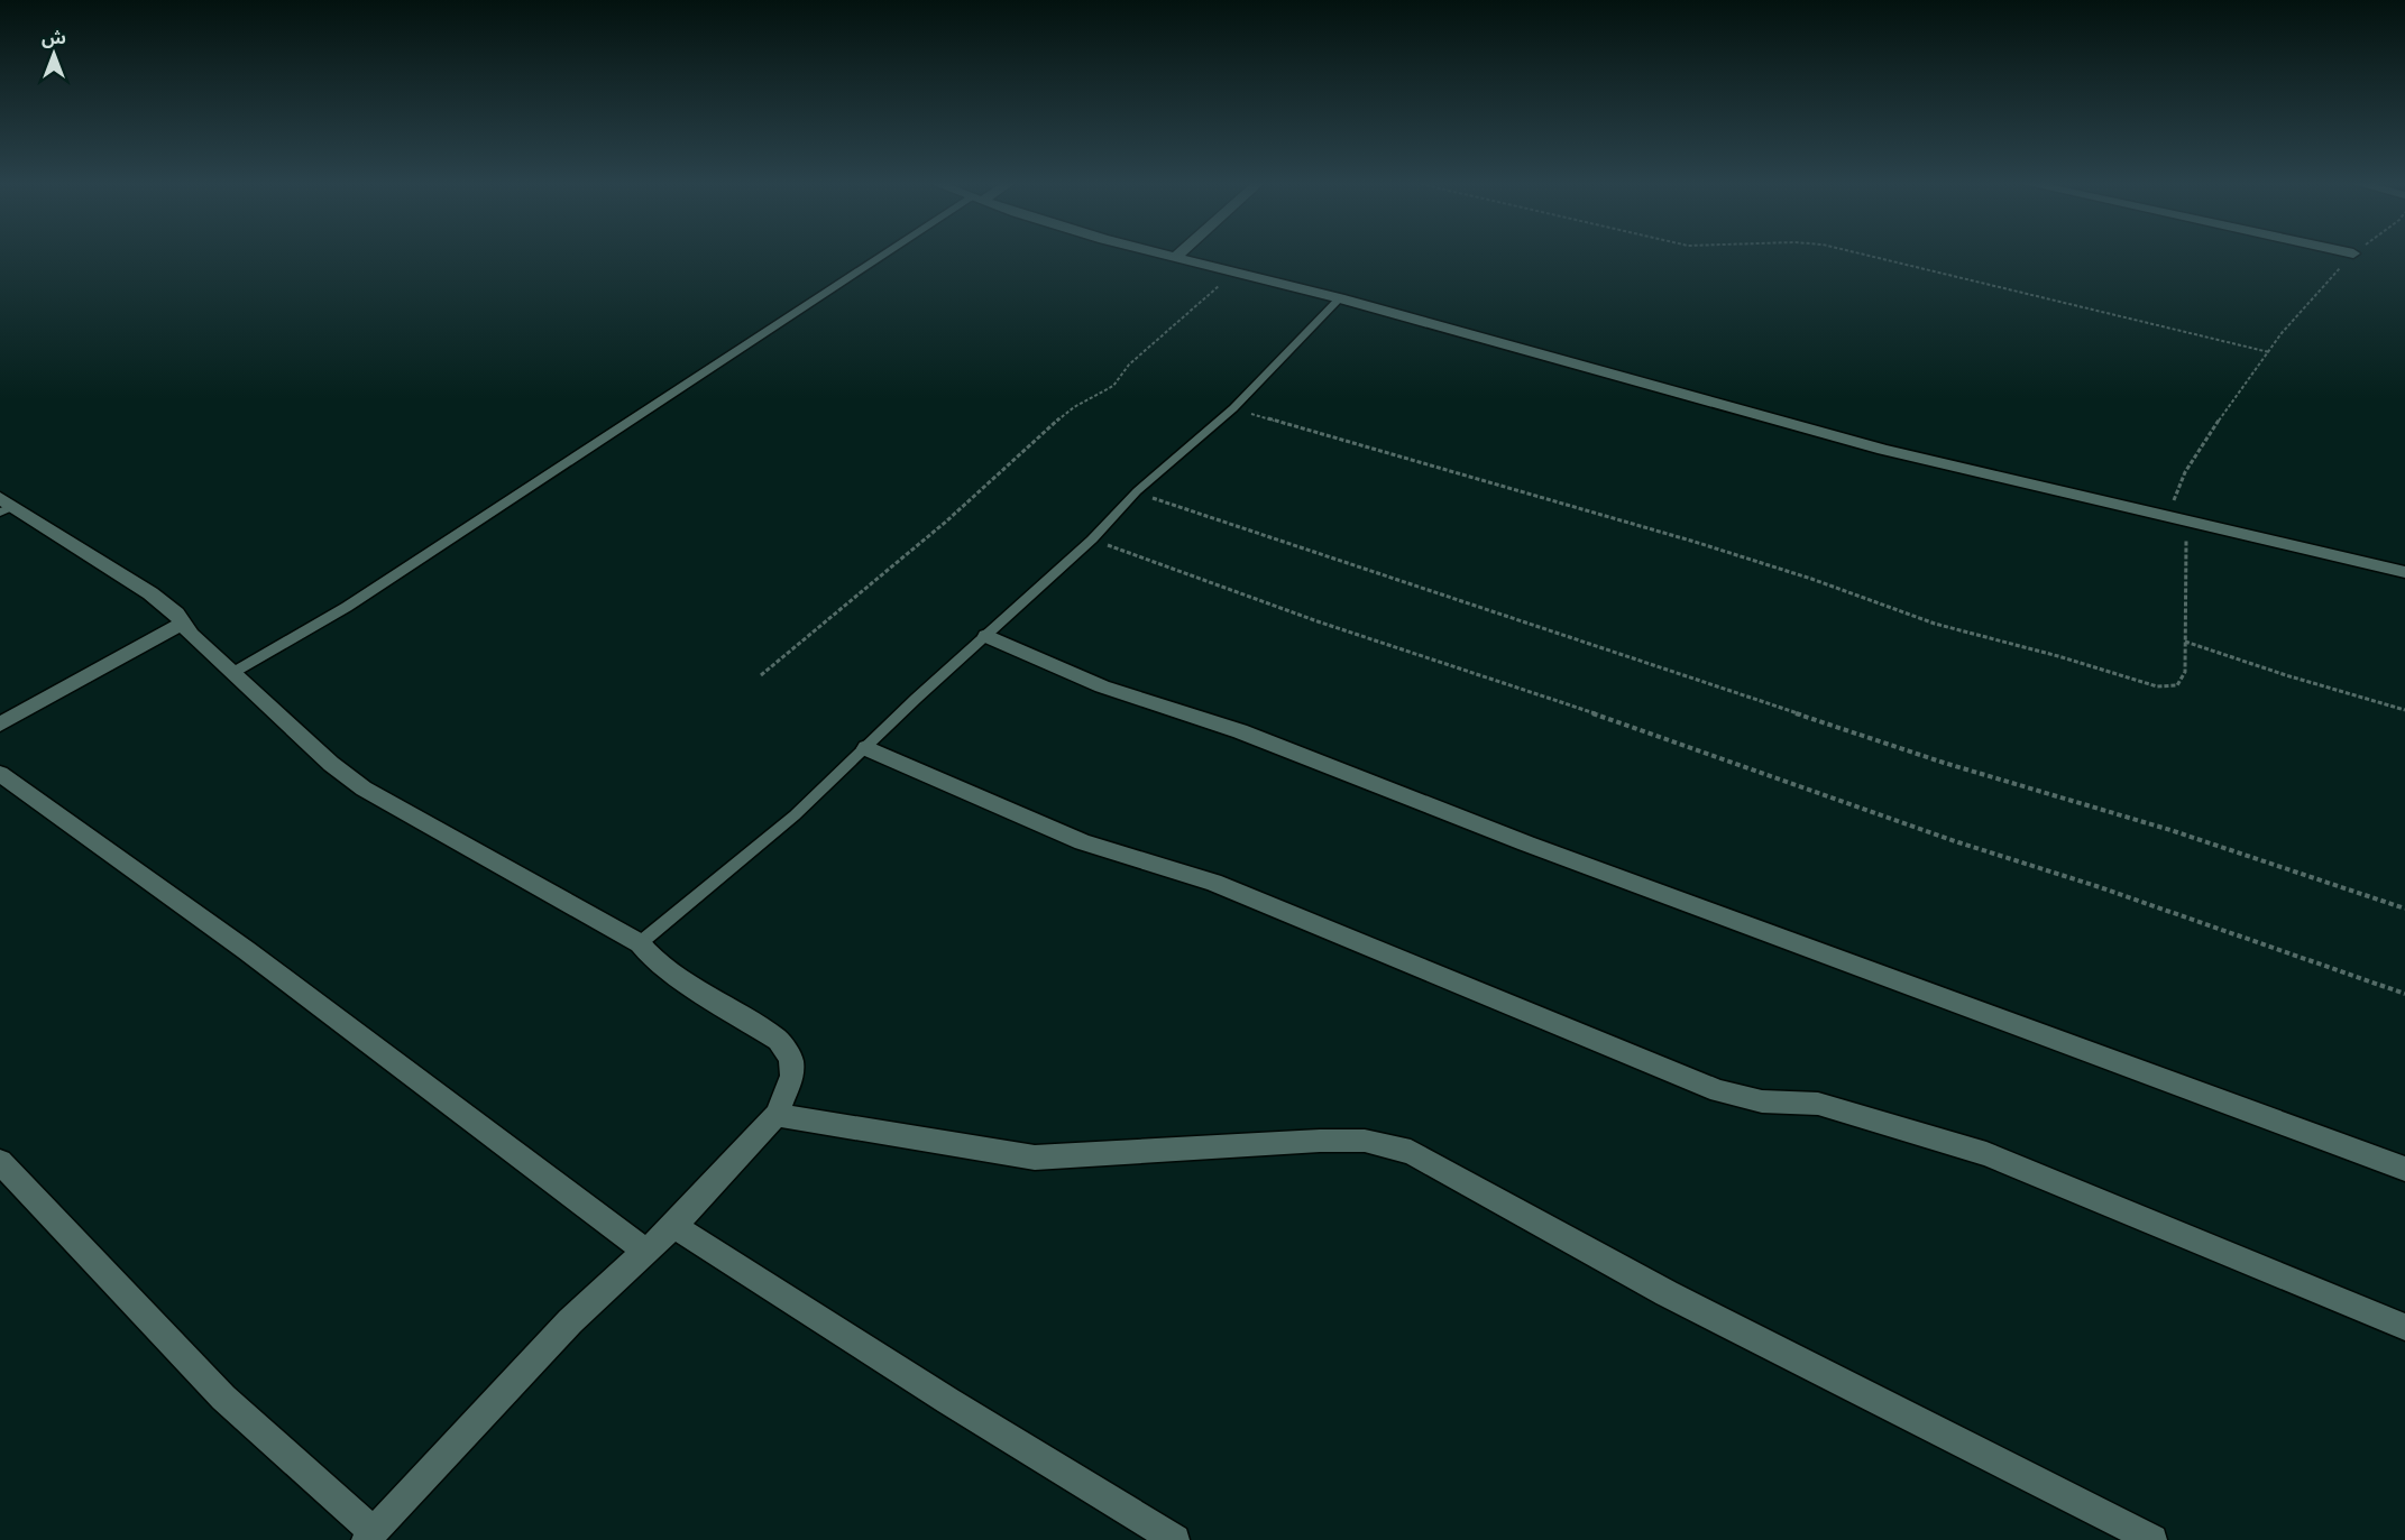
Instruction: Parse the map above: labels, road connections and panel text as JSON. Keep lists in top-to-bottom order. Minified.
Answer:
{"north":"top"}
